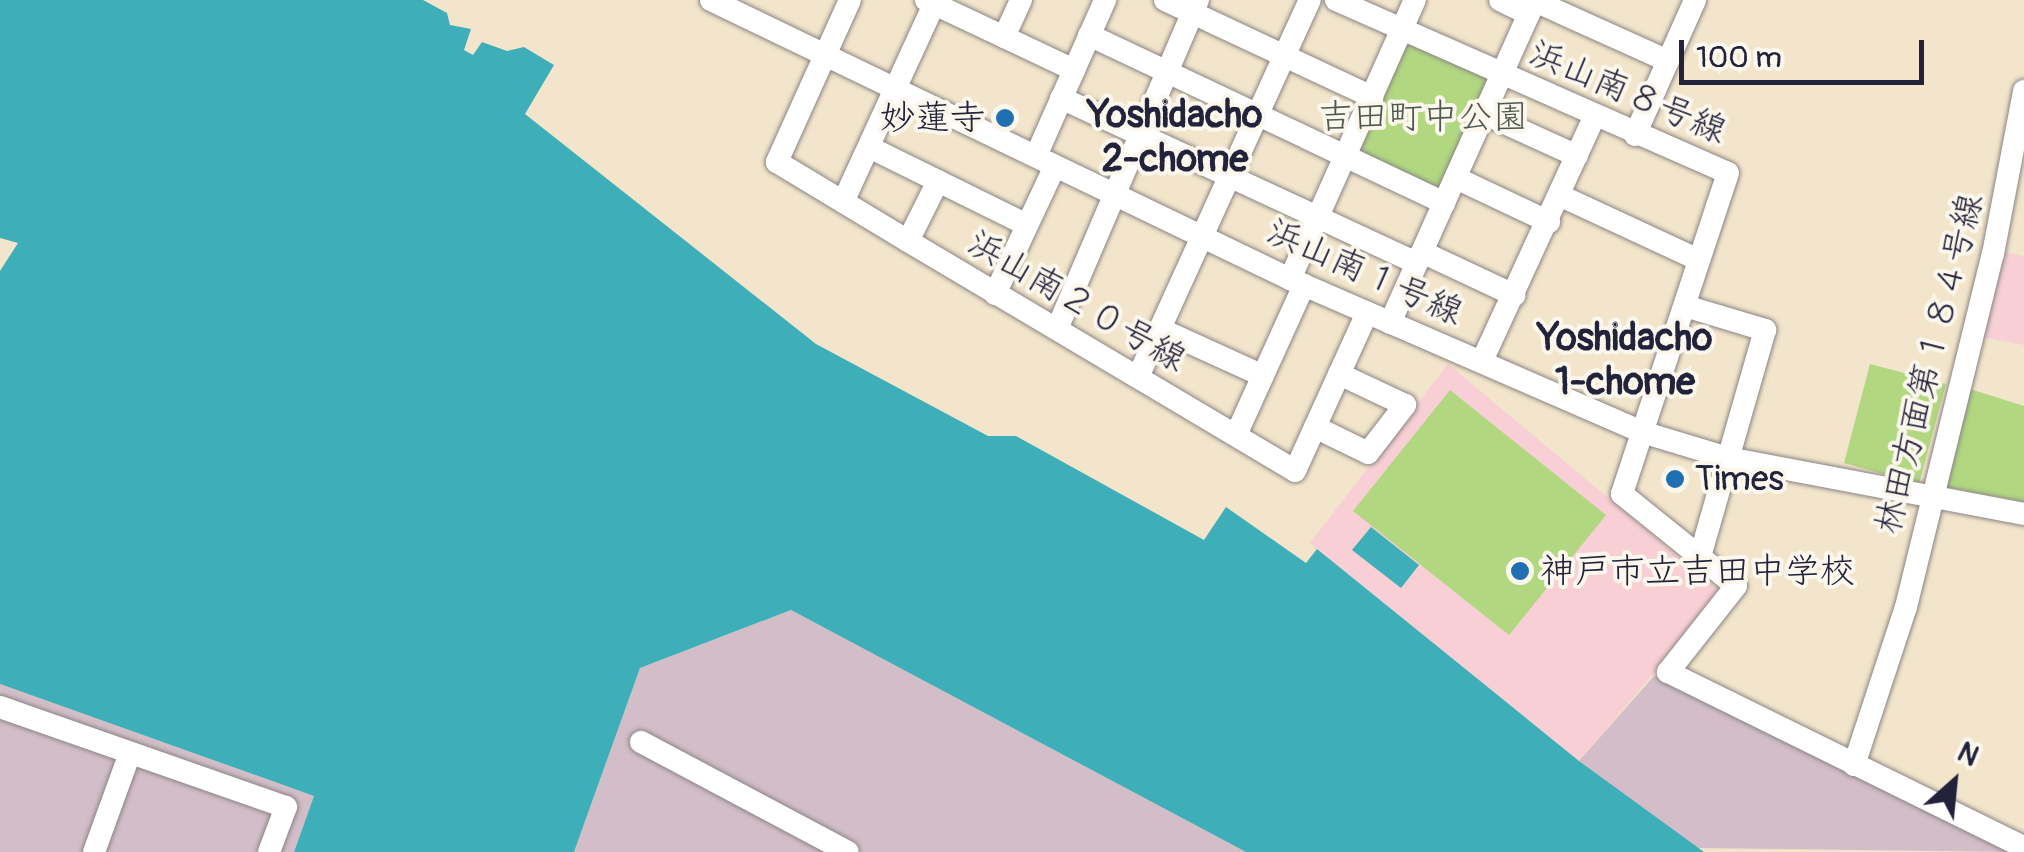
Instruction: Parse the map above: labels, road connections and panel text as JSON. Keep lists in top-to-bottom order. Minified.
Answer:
{"streets":{"street":["浜山南８号線","浜山南１号線","浜山南２０号線","林田方面第１８４号線"]},"crossings":[["浜山南１号線","浜山南２０号線"],["浜山南１号線","林田方面第１８４号線"]],"districts":["Yoshidacho 2-chome","Yoshidacho 1-chome"],"parks":["吉田町中公園"],"places":["妙蓮寺","Times","神戸市立吉田中学校"],"scale_bar":"100 m","north":"top right"}
